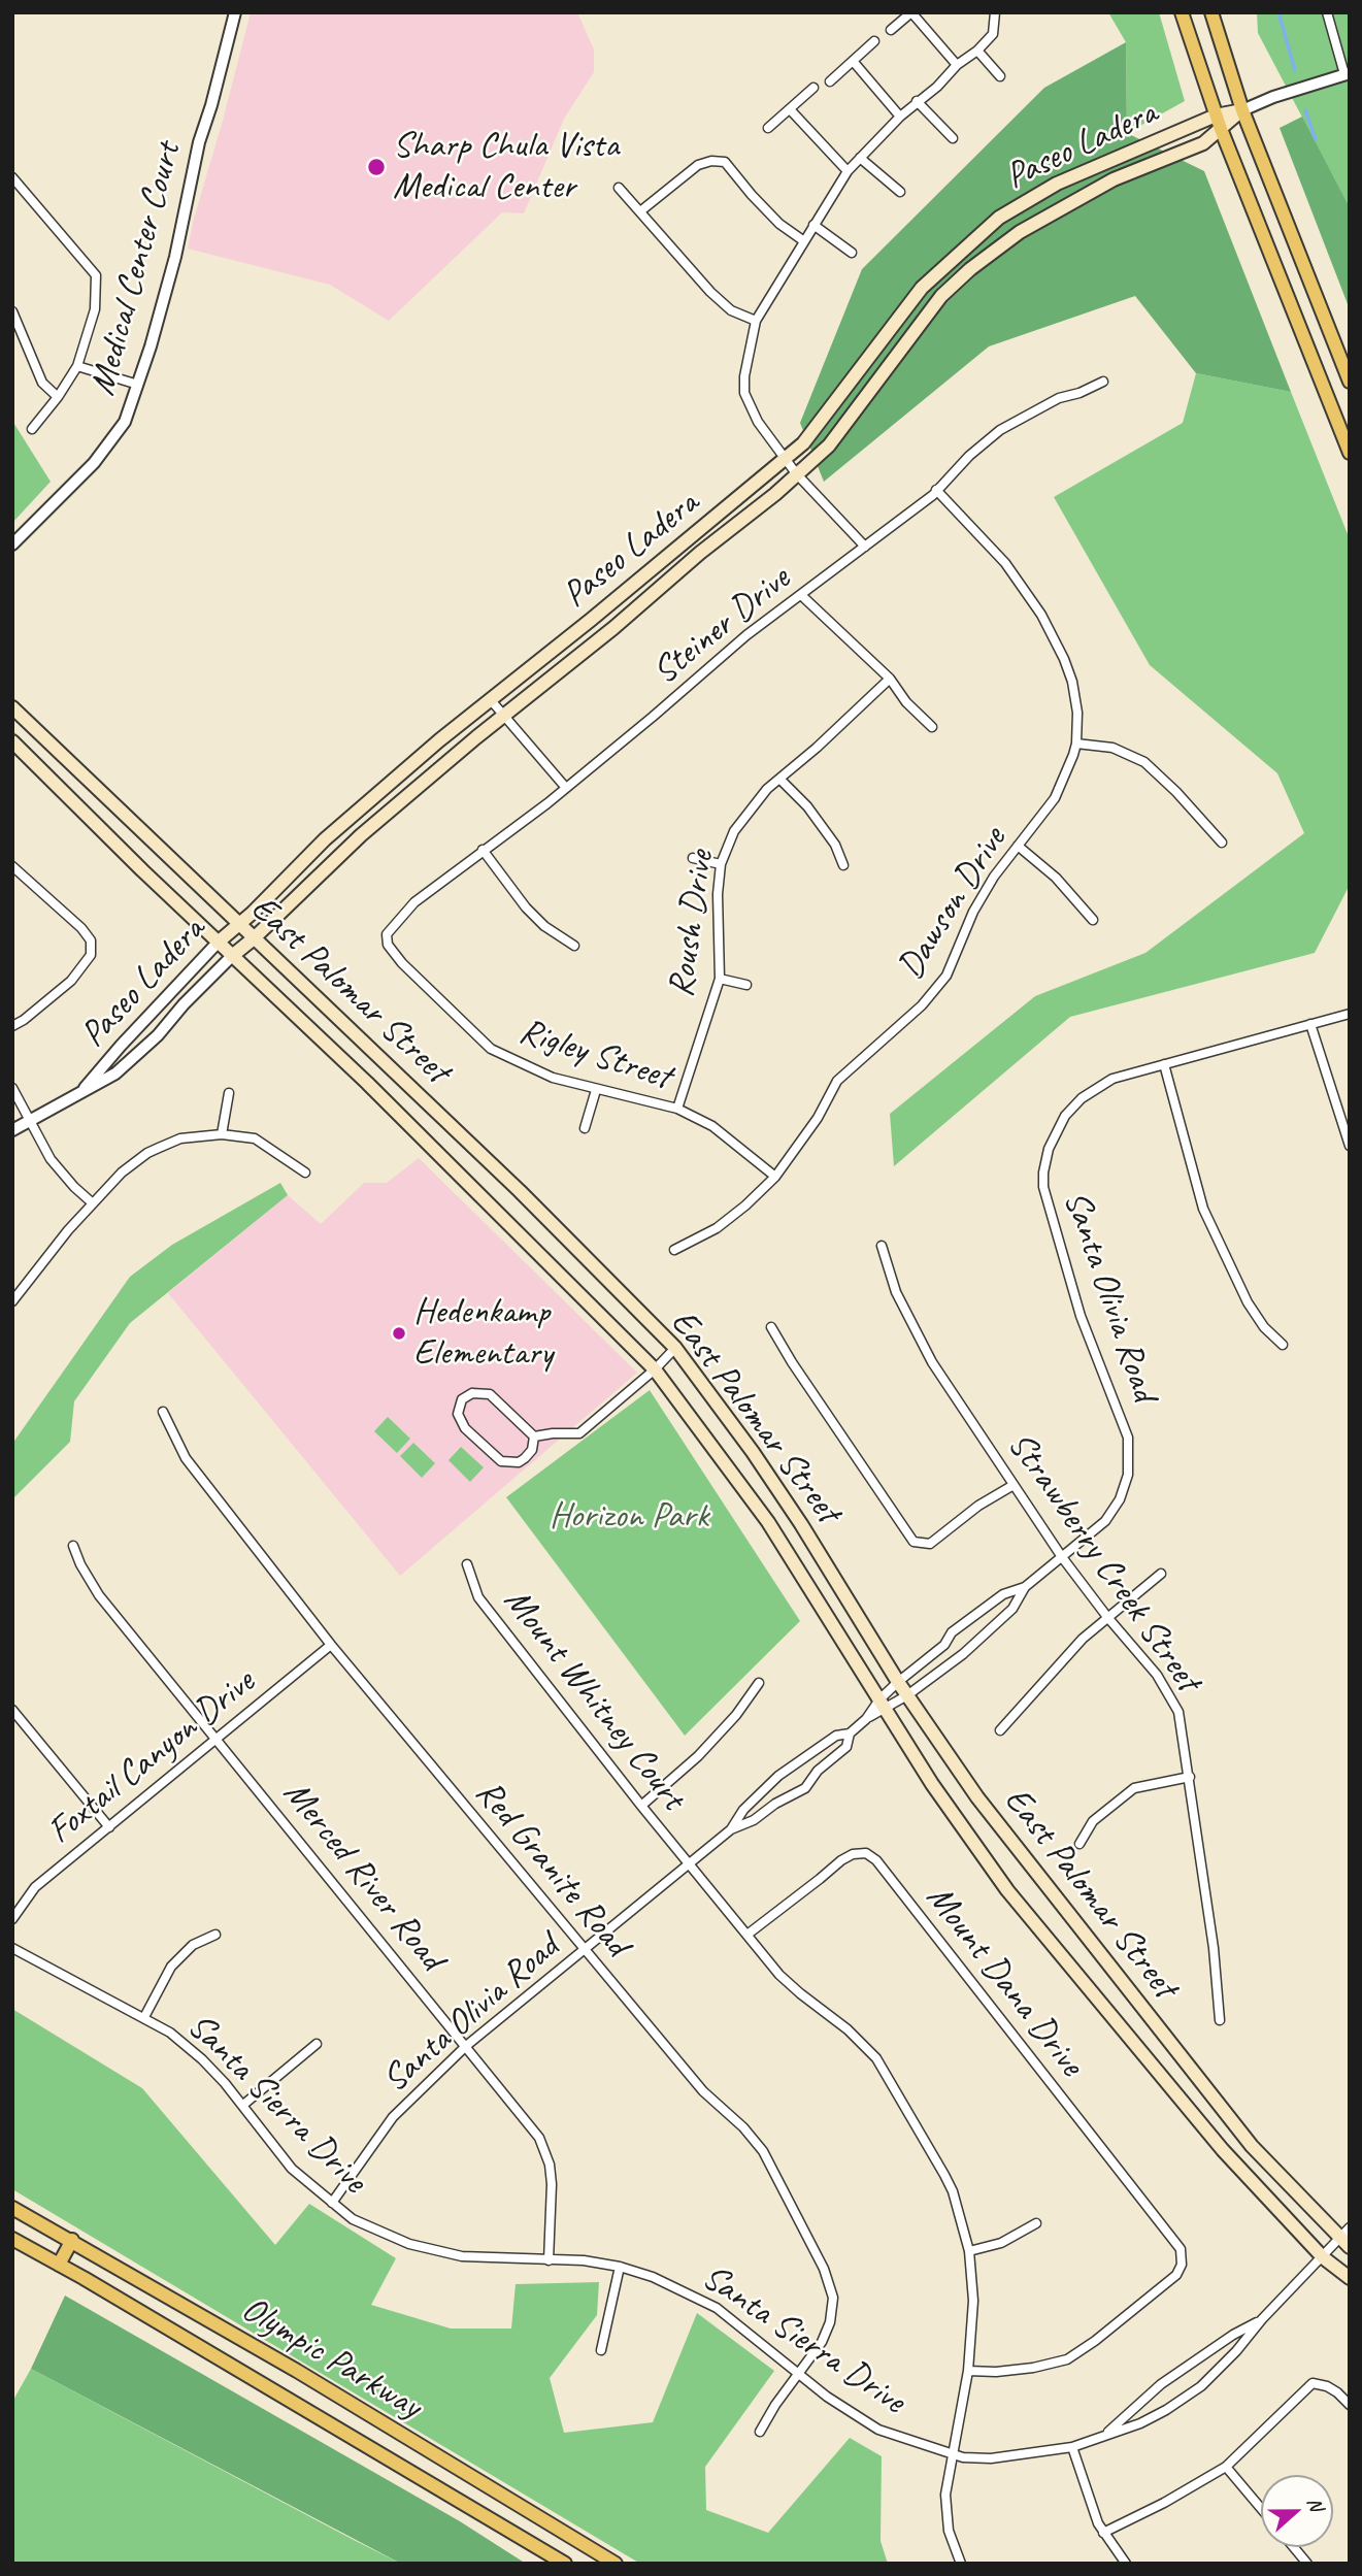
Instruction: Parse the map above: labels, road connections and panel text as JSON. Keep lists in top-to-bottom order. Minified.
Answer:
{"streets":{"main road":["Paseo Ladera","East Palomar Street","Olympic Parkway"],"street":["Medical Center Court","Steiner Drive","Dawson Drive","Roush Drive","Rigley Street","Santa Olivia Road","Strawberry Creek Street","Mount Whitney Court","Foxtail Canyon Drive","Red Granite Road","Merced River Road","Mount Dana Drive","Santa Sierra Drive"]},"crossings":[["Paseo Ladera","East Palomar Street"],["Steiner Drive","Dawson Drive"],["Steiner Drive","Rigley Street"],["Dawson Drive","Rigley Street"],["Roush Drive","Rigley Street"],["East Palomar Street","Santa Olivia Road"],["East Palomar Street","Santa Sierra Drive"],["Santa Olivia Road","Strawberry Creek Street"],["Santa Olivia Road","Mount Whitney Court"],["Santa Olivia Road","Red Granite Road"],["Santa Olivia Road","Merced River Road"],["Santa Olivia Road","Santa Sierra Drive"],["Mount Whitney Court","Mount Dana Drive"],["Mount Whitney Court","Santa Sierra Drive"],["Foxtail Canyon Drive","Red Granite Road"],["Foxtail Canyon Drive","Merced River Road"],["Red Granite Road","Santa Sierra Drive"],["Merced River Road","Santa Sierra Drive"]],"parks":["Horizon Park"],"places":["Sharp Chula Vista Medical Center","Hedenkamp Elementary"],"north":"right"}
